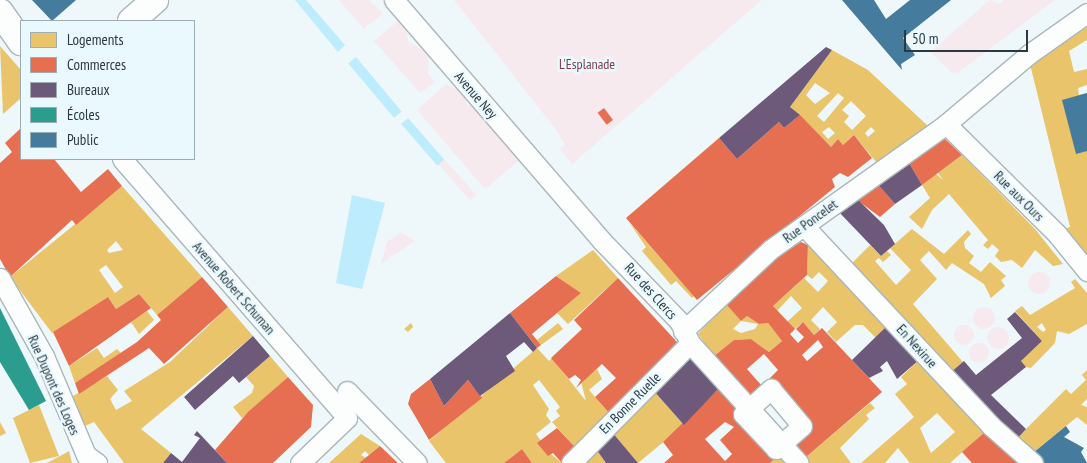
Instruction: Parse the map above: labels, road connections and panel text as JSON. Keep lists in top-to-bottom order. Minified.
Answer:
{"streets":{"street":["Avenue Ney","Rue aux Ours","Rue Poncelet","Avenue Robert Schuman","Rue des Clercs","En Nexirue","Rue Dupont des Loges","En Bonne Ruelle"]},"crossings":[["Avenue Ney","Rue des Clercs"],["Rue aux Ours","Rue Poncelet"],["Rue Poncelet","Rue des Clercs"],["Rue Poncelet","En Nexirue"],["Rue Poncelet","En Bonne Ruelle"],["Rue des Clercs","En Bonne Ruelle"]],"parks":["L'Esplanade"],"legend":["Logements","Commerces","Bureaux","Écoles","Public"],"scale_bar":"50 m"}
